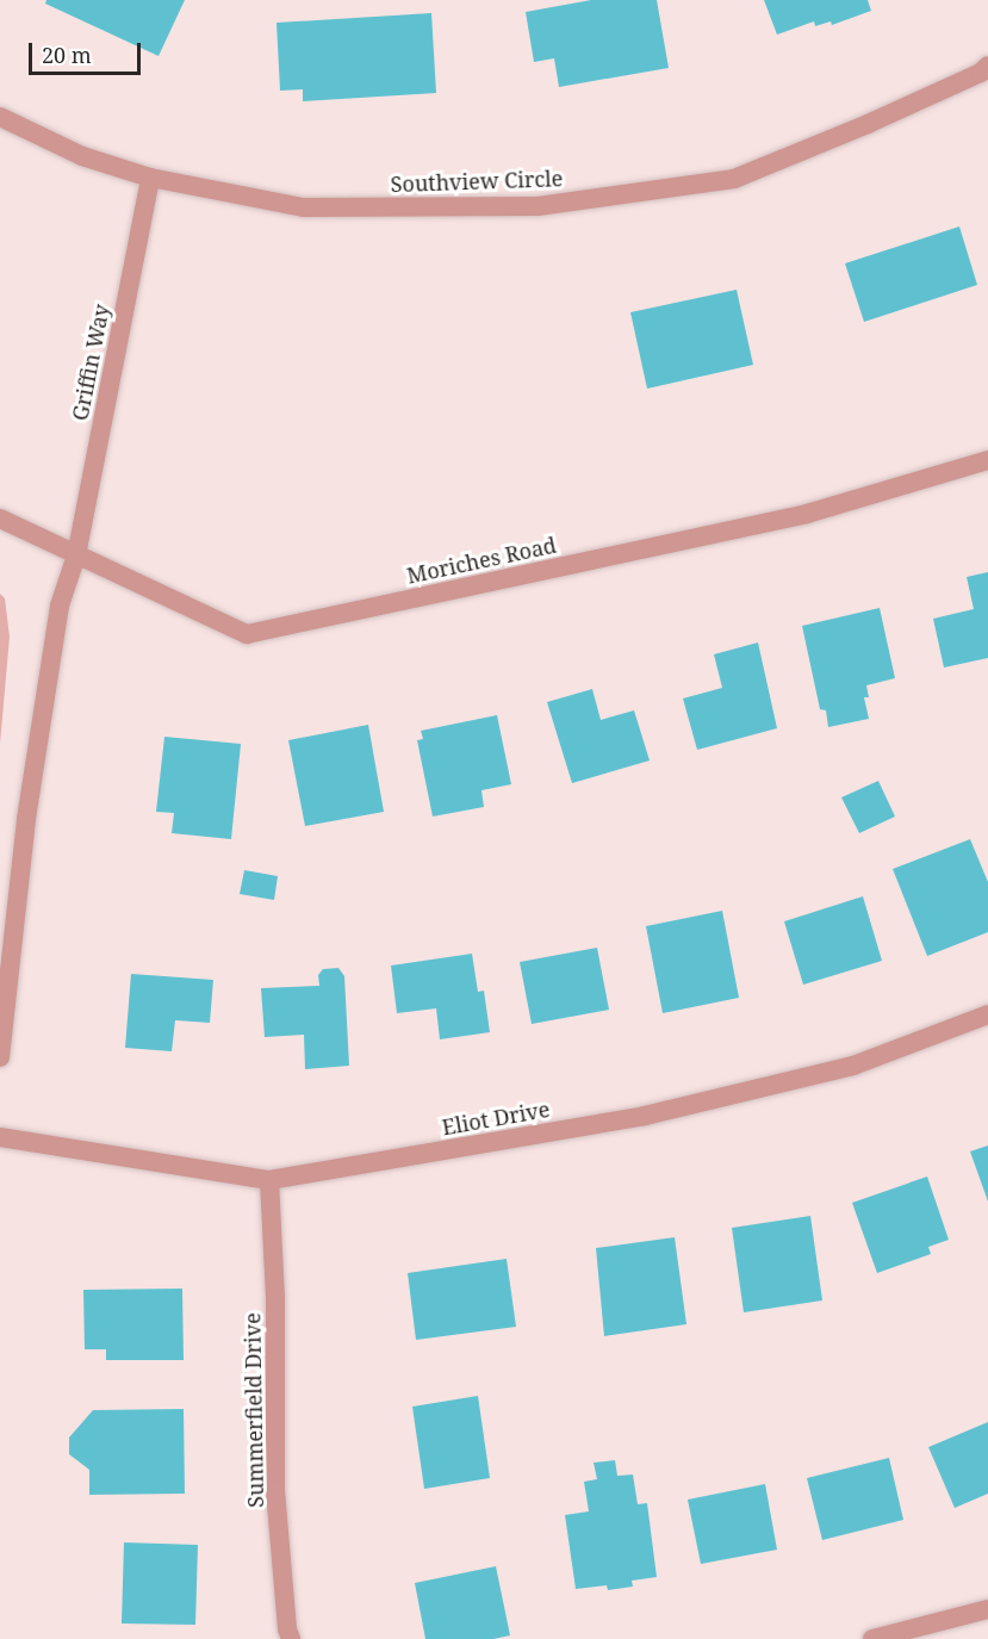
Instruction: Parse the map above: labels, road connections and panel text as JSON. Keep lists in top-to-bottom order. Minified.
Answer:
{"streets":{"street":["Southview Circle","Griffin Way","Moriches Road","Eliot Drive","Summerfield Drive"]},"crossings":[["Southview Circle","Griffin Way"],["Griffin Way","Moriches Road"],["Eliot Drive","Summerfield Drive"]],"scale_bar":"20 m"}
